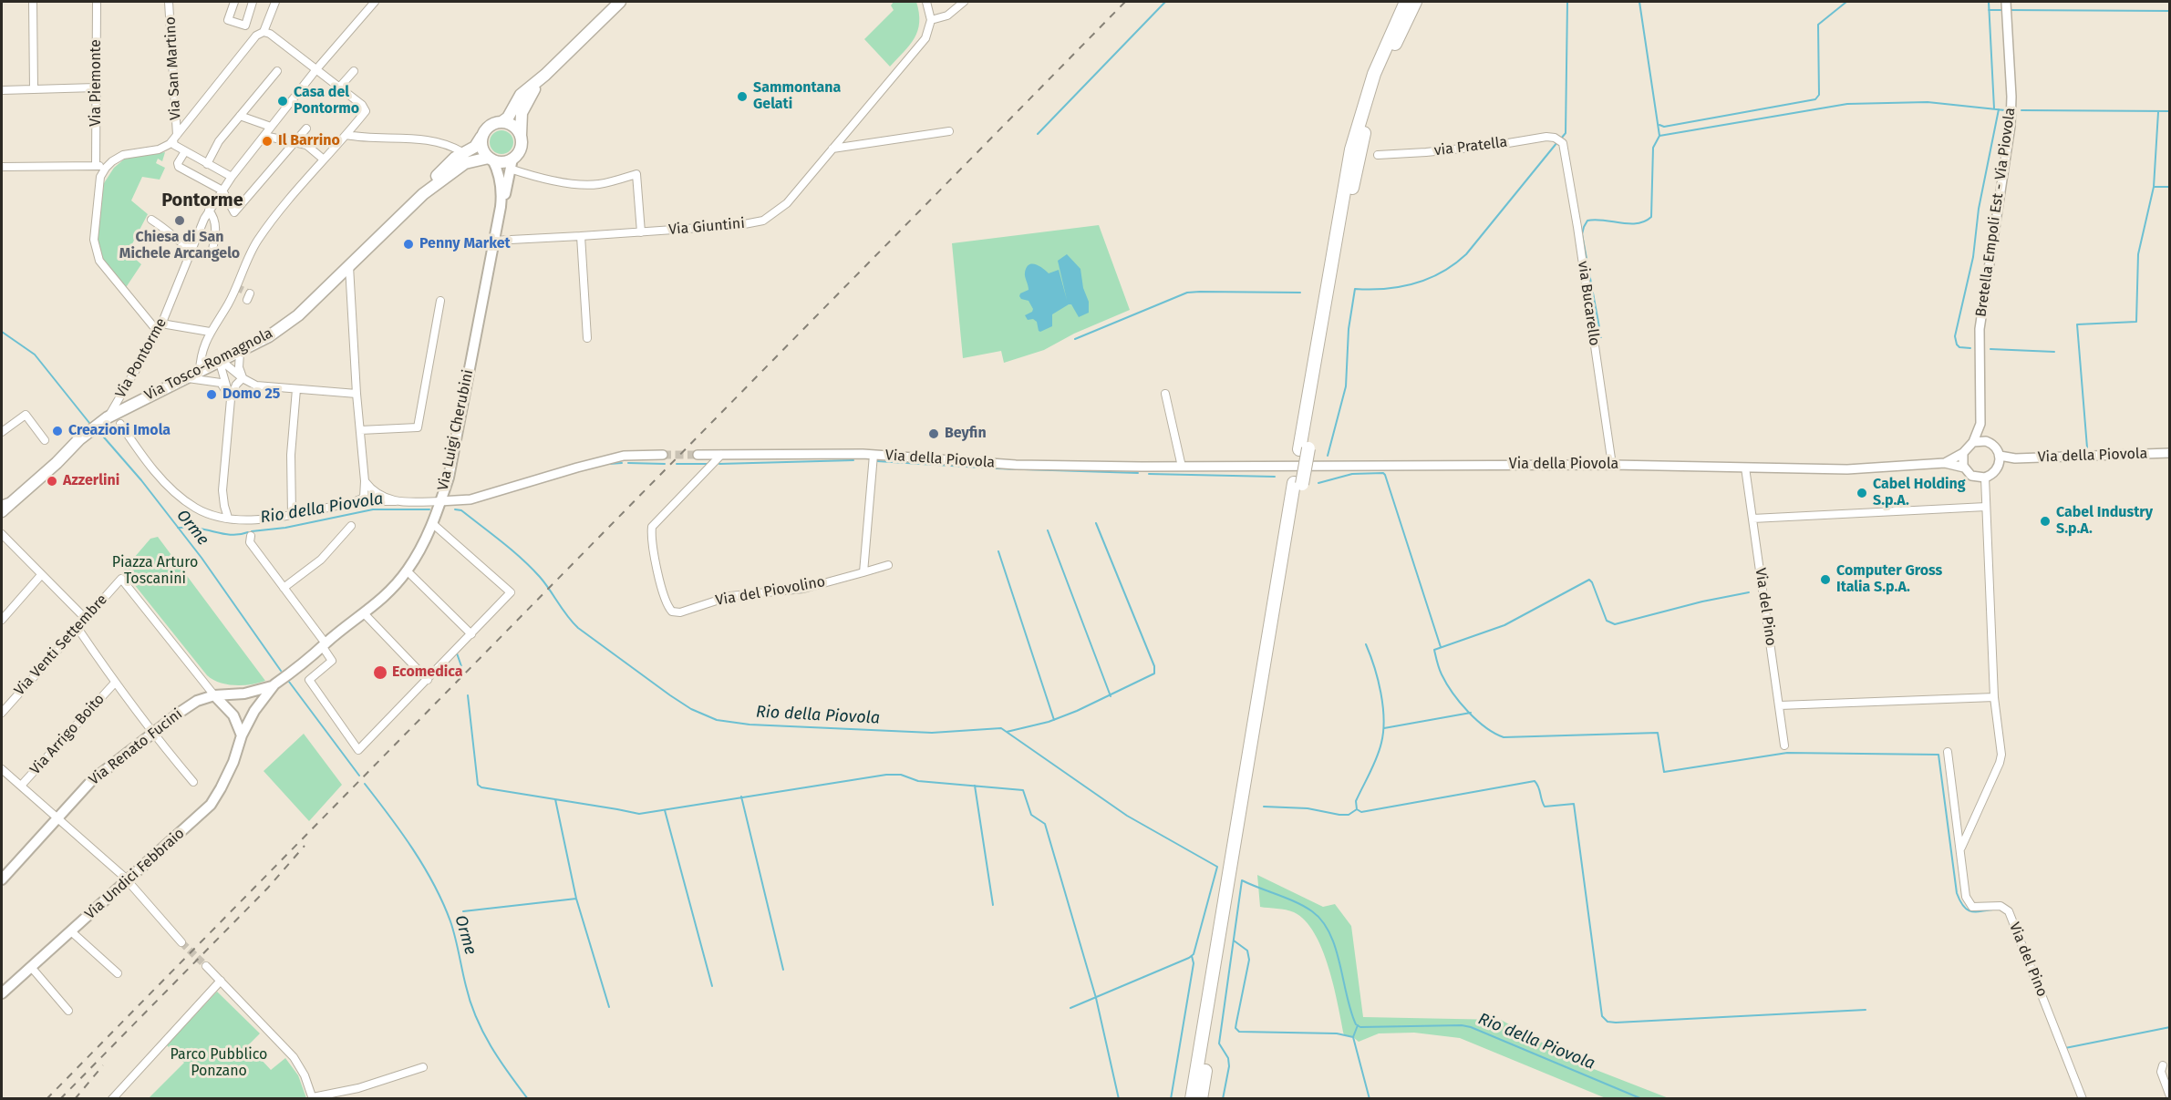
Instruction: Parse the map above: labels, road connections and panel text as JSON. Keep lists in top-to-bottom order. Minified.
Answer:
{"streets":{"main road":["Via Tosco-Romagnola","Via Luigi Cherubini","Via Renato Fucini","Via Undici Febbraio"],"street":["Via San Martino","Via Piemonte","via Pratella","Bretella Empoli Est - Via Piovola","Via Giuntini","via Bucarello","Via Pontorme","Via della Piovola","Via del Piovolino","Via del Pino","Via Venti Settembre","Via Arrigo Boito"]},"crossings":[["via Pratella","via Bucarello"],["Via Giuntini","Via Luigi Cherubini"],["via Bucarello","Via della Piovola"],["Via Pontorme","Via Tosco-Romagnola"],["Via Tosco-Romagnola","Via Luigi Cherubini"],["Via Luigi Cherubini","Via Renato Fucini"],["Via Luigi Cherubini","Via Undici Febbraio"],["Via della Piovola","Via del Piovolino"],["Via della Piovola","Via del Pino"],["Via Venti Settembre","Via Renato Fucini"],["Via Renato Fucini","Via Undici Febbraio"]],"districts":["Pontorme"],"water":["Rio della Piovola","Orme"],"parks":["Piazza Arturo Toscanini","Parco Pubblico Ponzano"],"places":["Sammontana Gelati","Casa del Pontormo","Il Barrino","Chiesa di San Michele Arcangelo","Penny Market","Domo 25","Creazioni Imola","Beyfin","Azzerlini","Cabel Holding S.p.A.","Cabel Industry S.p.A.","Computer Gross Italia S.p.A.","Ecomedica"]}
